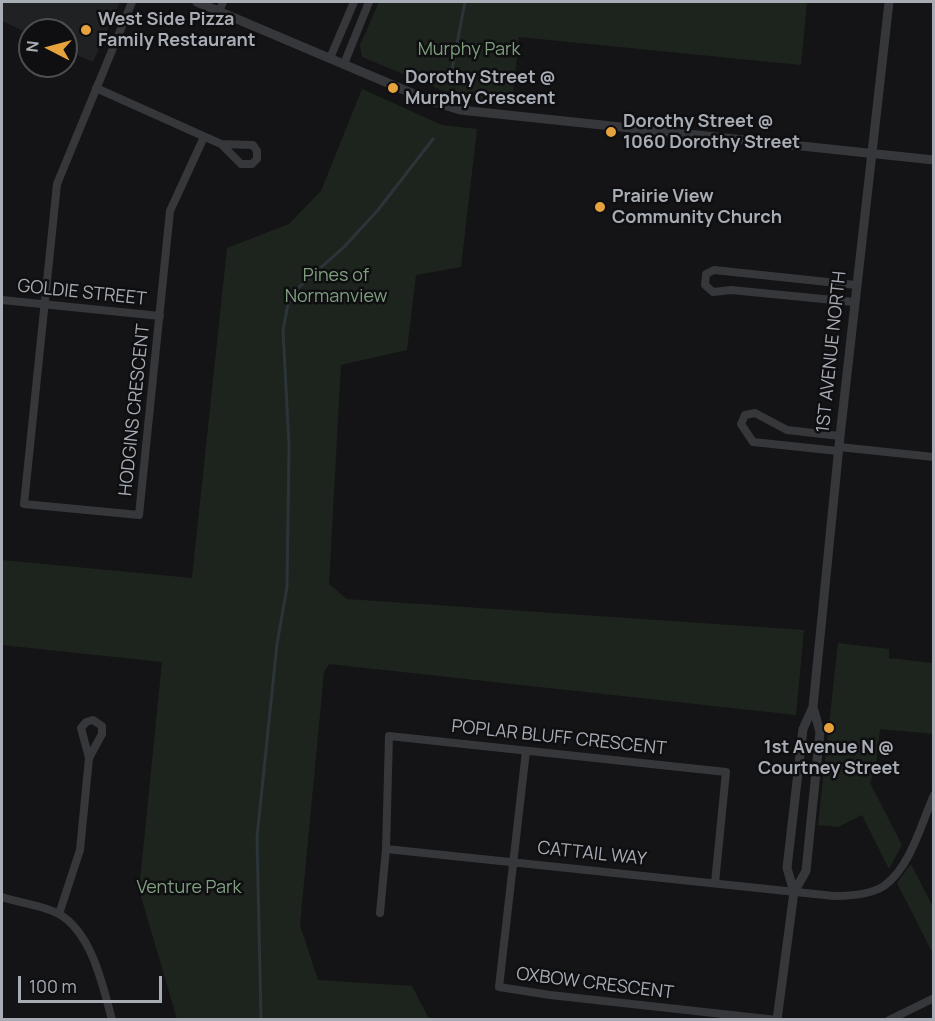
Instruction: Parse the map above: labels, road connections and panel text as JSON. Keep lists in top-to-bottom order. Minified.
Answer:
{"streets":{"street":["GOLDIE STREET","1ST AVENUE NORTH","HODGINS CRESCENT","POPLAR BLUFF CRESCENT","CATTAIL WAY","OXBOW CRESCENT"]},"crossings":[["GOLDIE STREET","HODGINS CRESCENT"],["POPLAR BLUFF CRESCENT","CATTAIL WAY"],["CATTAIL WAY","OXBOW CRESCENT"]],"parks":["Murphy Park","Pines of Normanview","Venture Park"],"places":["West Side Pizza Family Restaurant","Dorothy Street @ Murphy Crescent","Dorothy Street @ 1060 Dorothy Street","Prairie View Community Church","1st Avenue N @ Courtney Street"],"scale_bar":"100 m","north":"left"}
